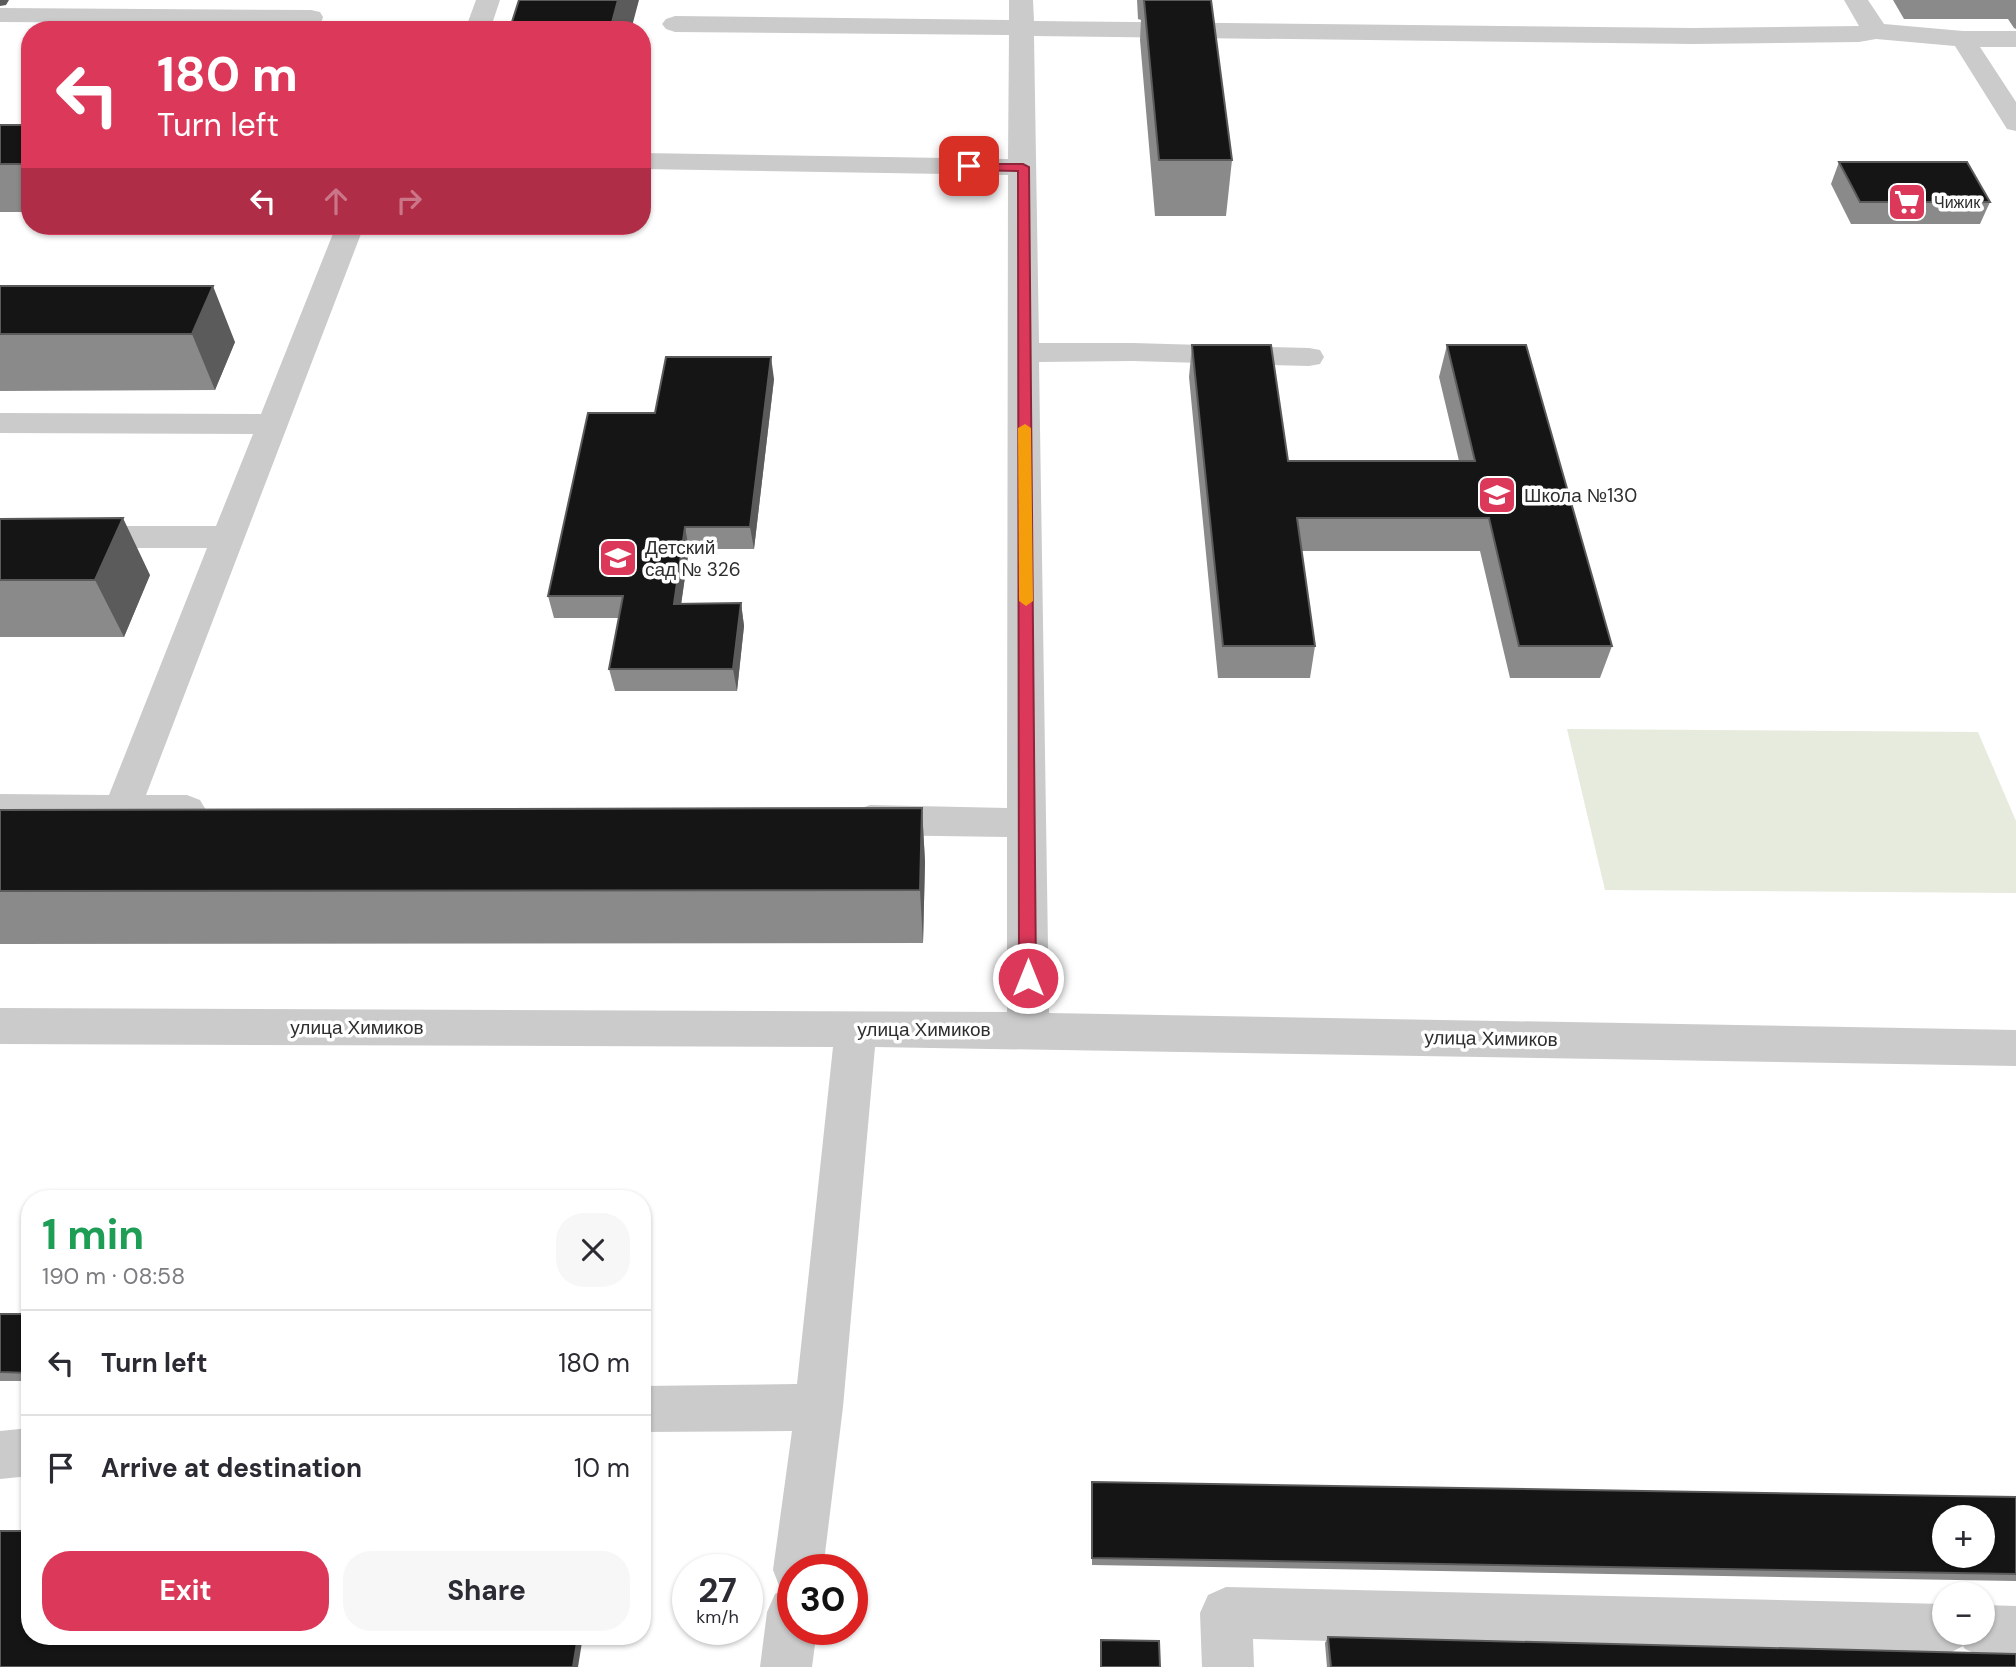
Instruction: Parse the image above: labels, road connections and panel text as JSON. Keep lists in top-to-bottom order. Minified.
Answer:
{"streets":{"street":["улица Химиков"]},"places":{"supermarket":["Чижик"],"school or university":["Школа №130","Детский сад № 326"]},"page":{"turn":["180 m","Turn left"],"heading":["1 min","190 m · 08:58"],"list":[{"name":"Turn left","value":"180 m"},{"name":"Arrive at destination","value":"10 m"}],"map_buttons":["+","−"],"buttons":["Exit","Share"],"speed":"27 km/h","limit":"30"}}
